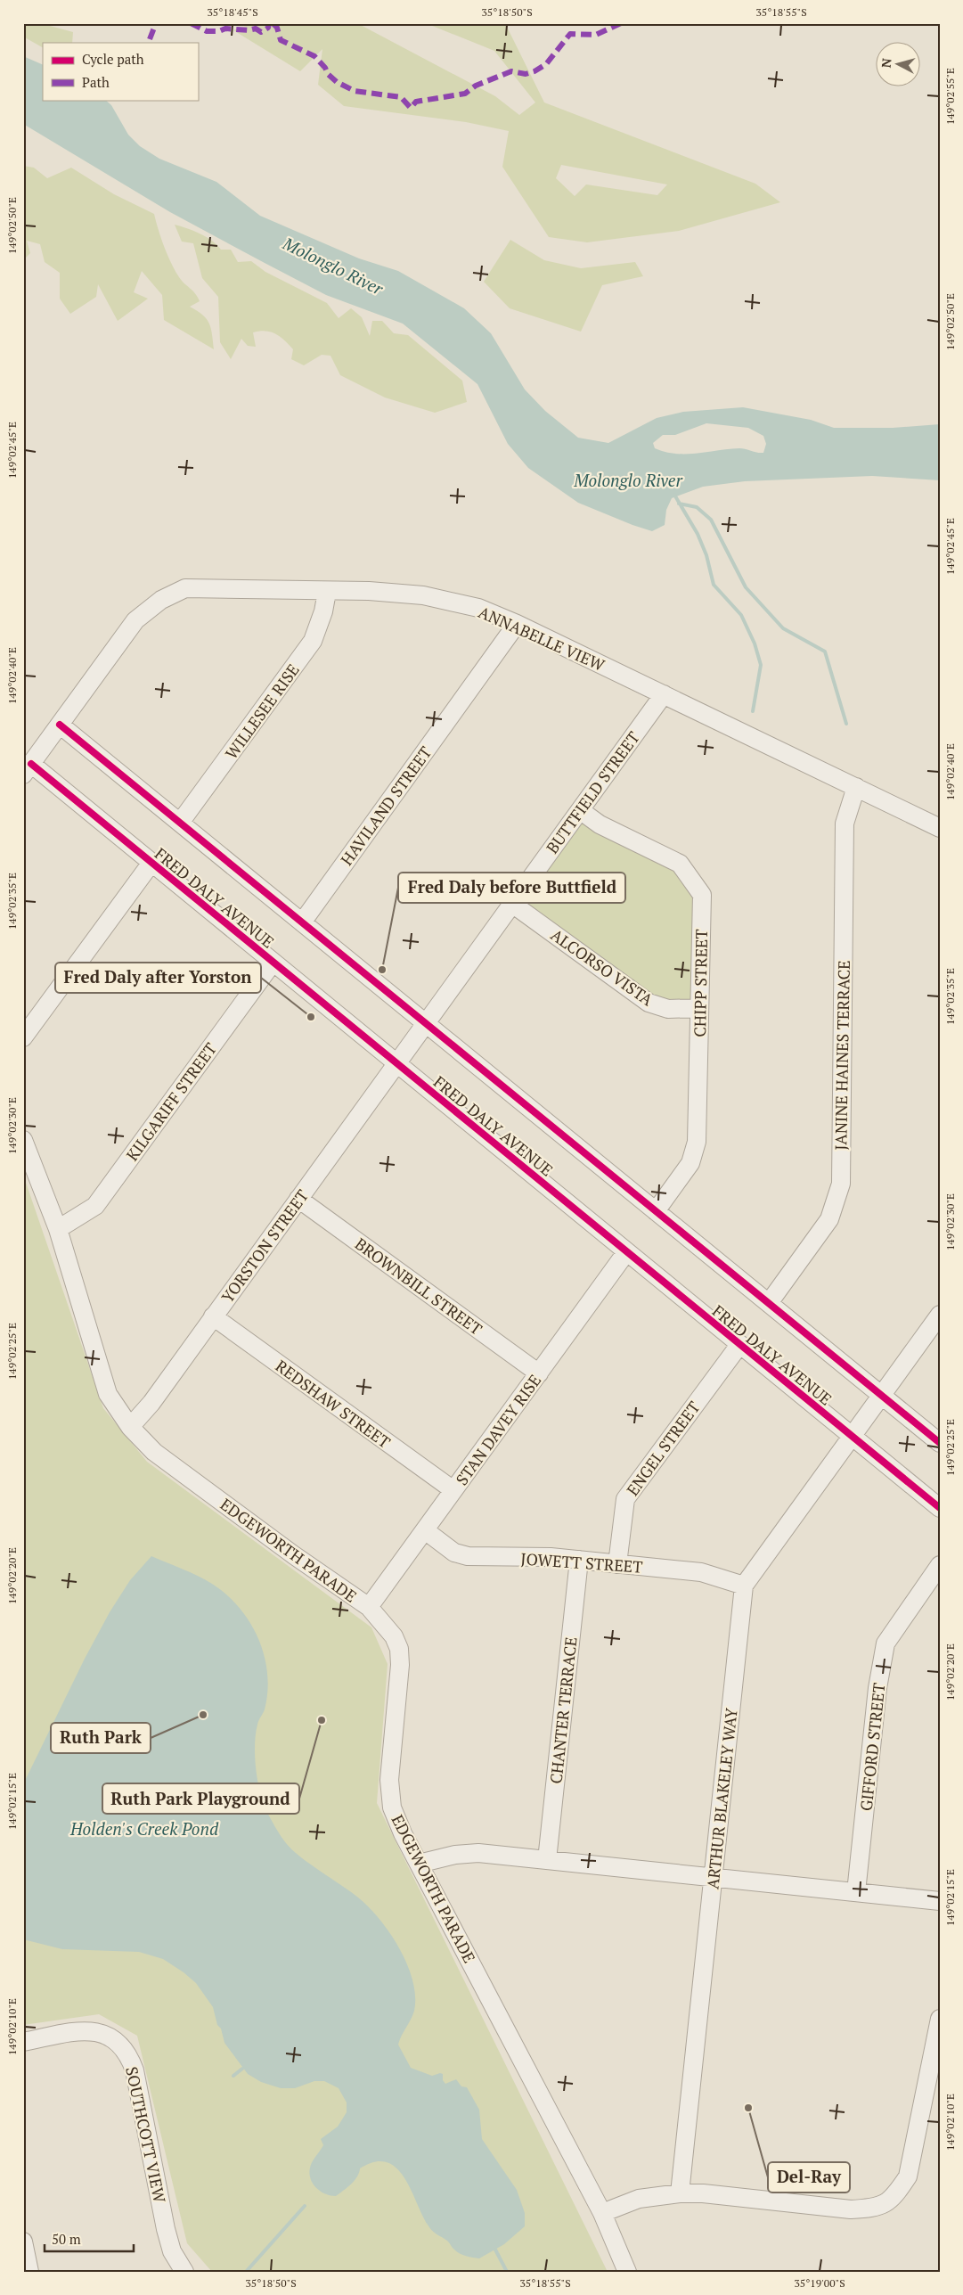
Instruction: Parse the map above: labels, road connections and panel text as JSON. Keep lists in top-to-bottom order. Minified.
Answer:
{"streets":{"street":["ANNABELLE VIEW","WILLESEE RISE","BUTTFIELD STREET","HAVILAND STREET","FRED DALY AVENUE","ALCORSO VISTA","CHIPP STREET","JANINE HAINES TERRACE","KILGARIFF STREET","YORSTON STREET","BROWNBILL STREET","REDSHAW STREET","STAN DAVEY RISE","ENGEL STREET","EDGEWORTH PARADE","JOWETT STREET","CHANTER TERRACE","GIFFORD STREET","ARTHUR BLAKELEY WAY","SOUTHCOTT VIEW"]},"crossings":[["ANNABELLE VIEW","WILLESEE RISE"],["ANNABELLE VIEW","BUTTFIELD STREET"],["ANNABELLE VIEW","HAVILAND STREET"],["ANNABELLE VIEW","FRED DALY AVENUE"],["ANNABELLE VIEW","JANINE HAINES TERRACE"],["BUTTFIELD STREET","FRED DALY AVENUE"],["BUTTFIELD STREET","ALCORSO VISTA"],["BUTTFIELD STREET","CHIPP STREET"],["BUTTFIELD STREET","YORSTON STREET"],["FRED DALY AVENUE","KILGARIFF STREET"],["FRED DALY AVENUE","YORSTON STREET"],["FRED DALY AVENUE","STAN DAVEY RISE"],["FRED DALY AVENUE","ENGEL STREET"],["ALCORSO VISTA","CHIPP STREET"],["KILGARIFF STREET","EDGEWORTH PARADE"],["YORSTON STREET","BROWNBILL STREET"],["YORSTON STREET","REDSHAW STREET"],["YORSTON STREET","EDGEWORTH PARADE"],["BROWNBILL STREET","STAN DAVEY RISE"],["REDSHAW STREET","STAN DAVEY RISE"],["STAN DAVEY RISE","EDGEWORTH PARADE"],["STAN DAVEY RISE","JOWETT STREET"],["ENGEL STREET","JOWETT STREET"],["JOWETT STREET","CHANTER TERRACE"],["JOWETT STREET","ARTHUR BLAKELEY WAY"]],"water":["Molonglo River","Holden's Creek Pond"],"places":["Fred Daly before Buttfield","Fred Daly after Yorston","Ruth Park","Ruth Park Playground","Del-Ray"],"legend":["Cycle path","Path"],"scale_bar":"50 m","north":"left","coordinates":["35°18'45\"S","35°18'50\"S","35°18'55\"S","149°02'55\"E","149°02'50\"E","149°02'45\"E","149°02'40\"E","149°02'35\"E","149°02'30\"E","149°02'25\"E","149°02'20\"E","149°02'15\"E","149°02'10\"E","35°19'00\"S"]}
